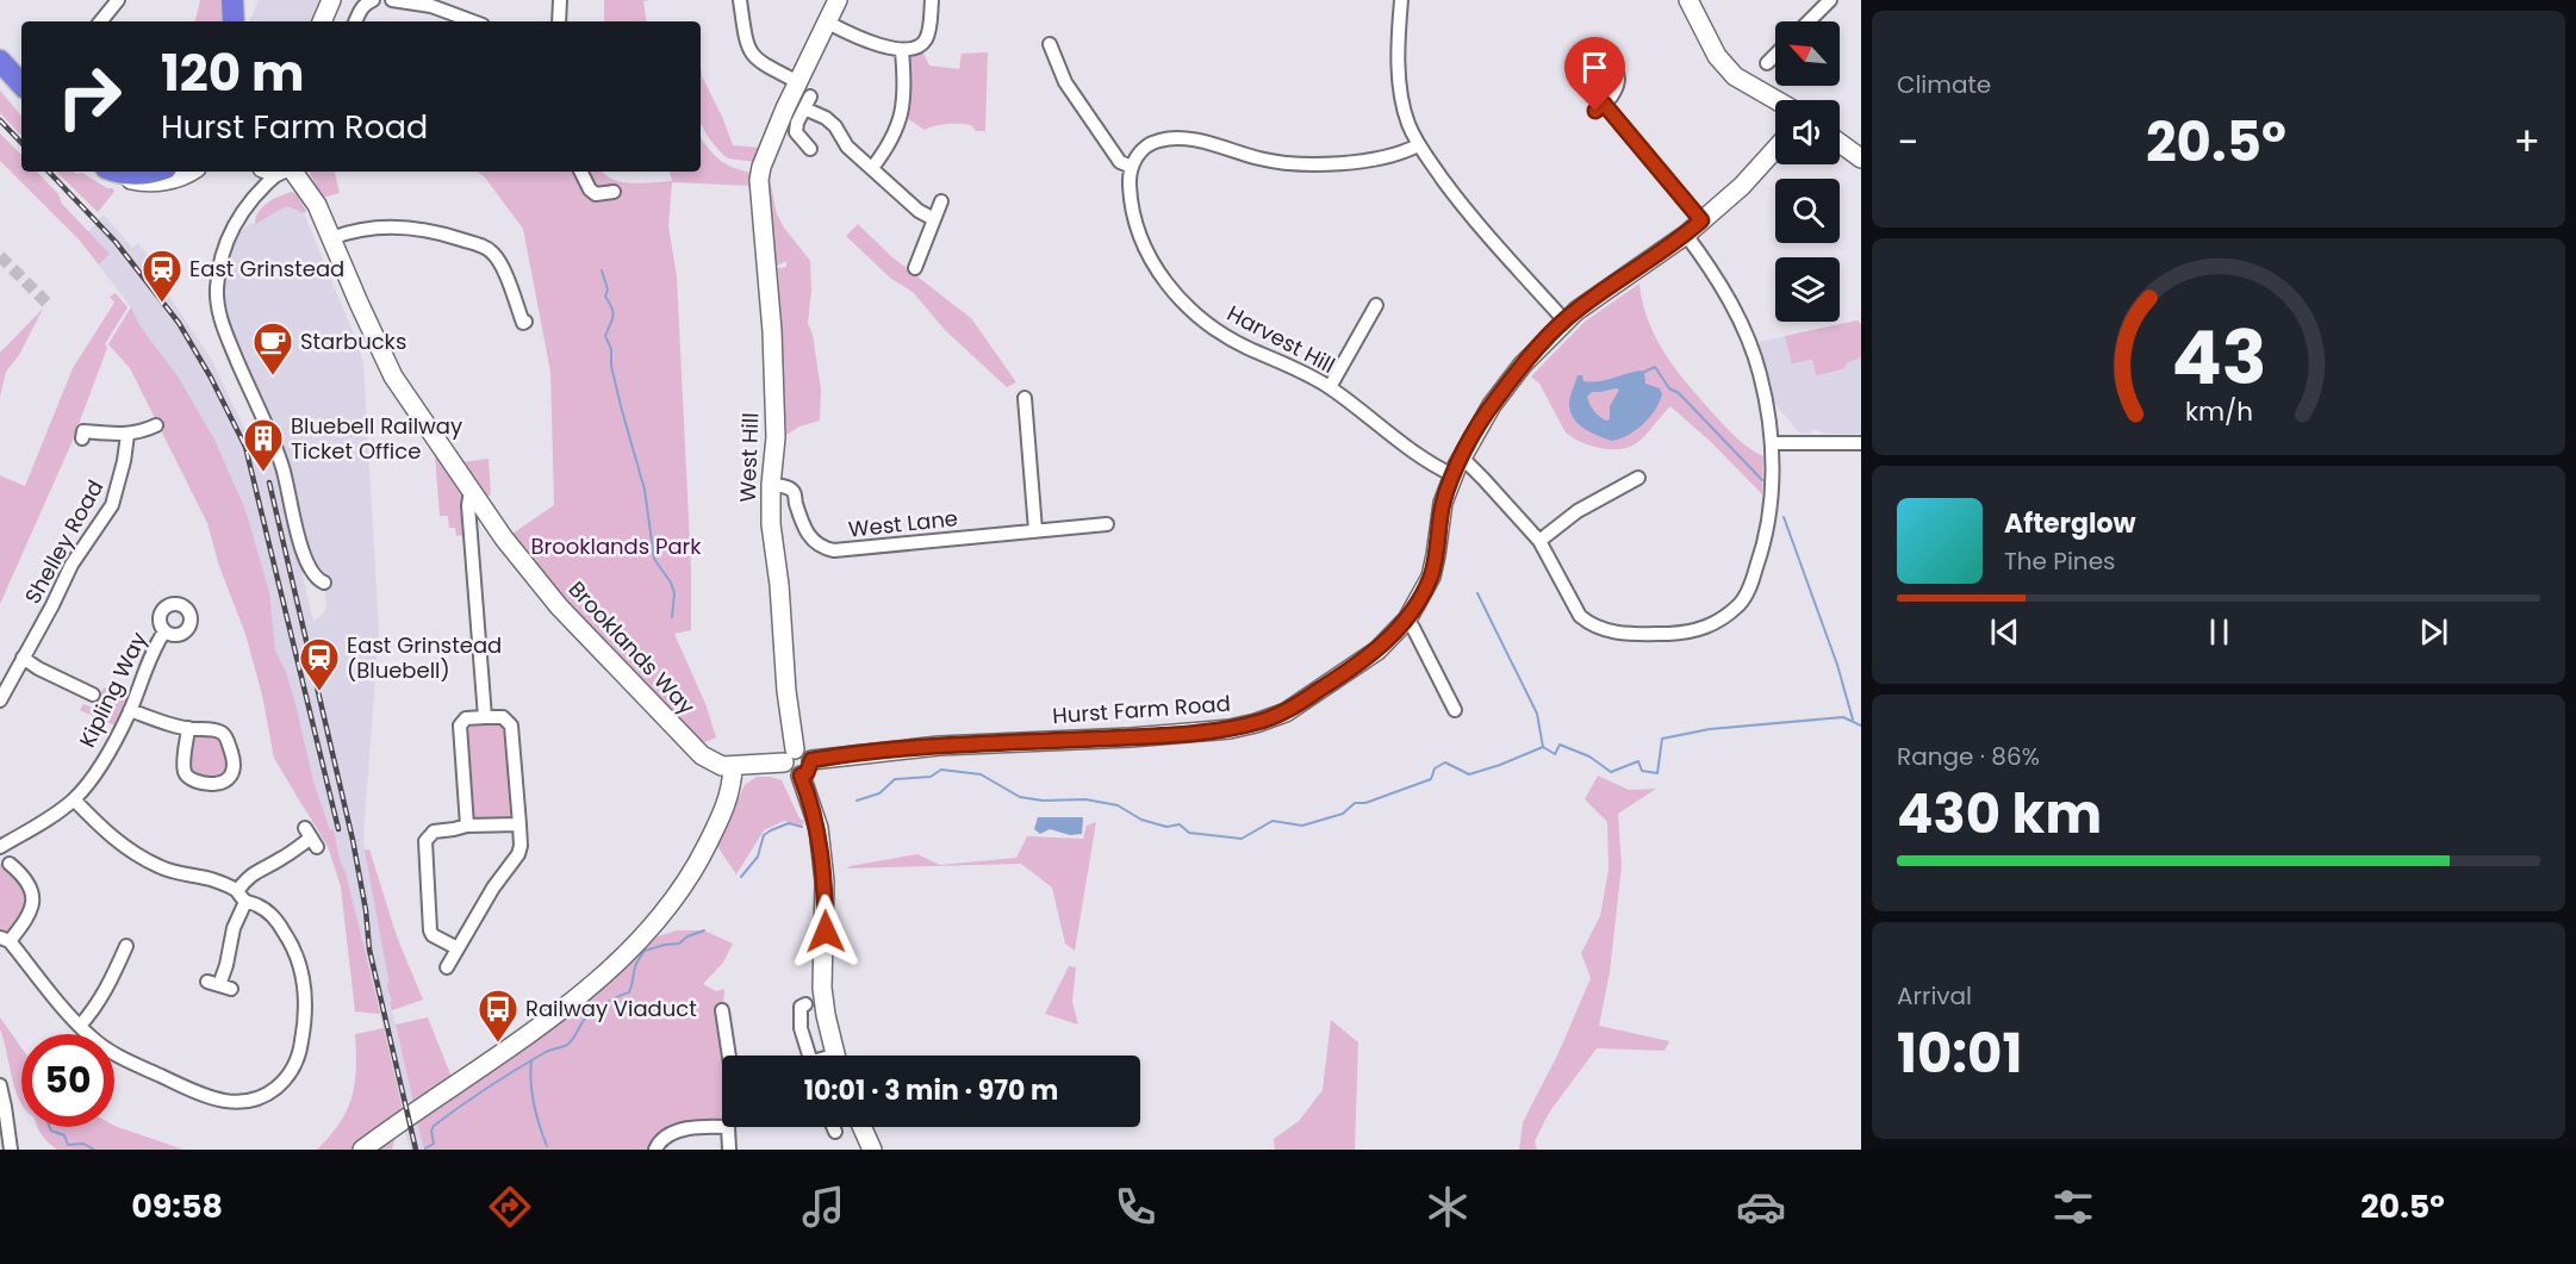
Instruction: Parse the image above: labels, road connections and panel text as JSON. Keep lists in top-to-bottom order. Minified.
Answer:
{"streets":{"street":["Harvest Hill","West Hill","West Lane","Shelley Road","Brooklands Way","Kipling Way","Hurst Farm Road"]},"crossings":[["Harvest Hill","Hurst Farm Road"],["West Hill","West Lane"],["West Hill","Brooklands Way"],["West Hill","Hurst Farm Road"],["Brooklands Way","Hurst Farm Road"]],"parks":["Brooklands Park"],"places":{"station":["East Grinstead","East Grinstead (Bluebell)"],"cafe":["Starbucks"],"building":["Bluebell Railway Ticket Office"],"bus stop":["Railway Viaduct"]},"north":"top left","page":{"tile":["Climate",["Range · 86%","430 km"],["Arrival","10:01"]],"turn":["120 m","Hurst Farm Road"],"heat":["−","20.5°","+"],"song":["Afterglow","The Pines"],"limit":"50","trip":"10:01 · 3 min · 970 m","tabs":["09:58","20.5°"],"gauge":["43","km/h"]}}
